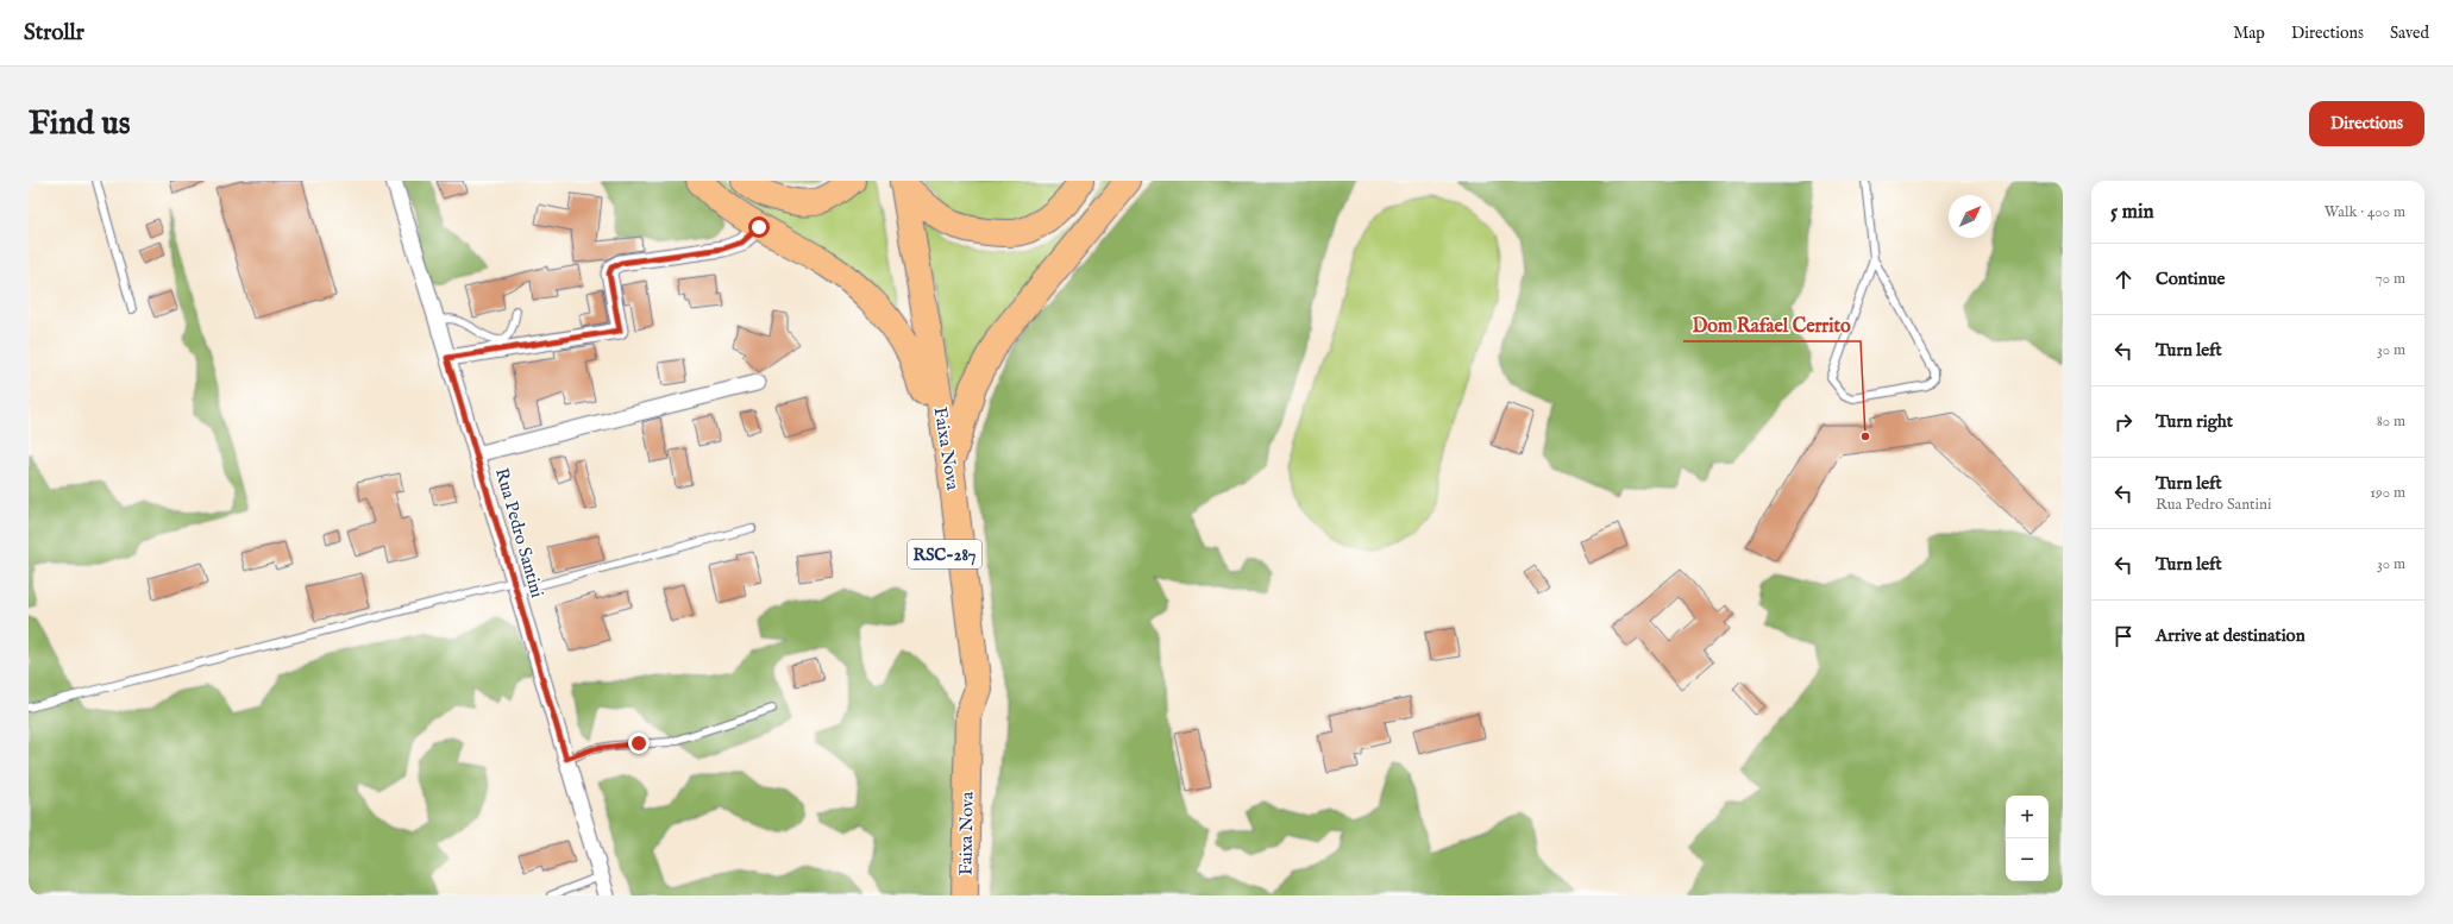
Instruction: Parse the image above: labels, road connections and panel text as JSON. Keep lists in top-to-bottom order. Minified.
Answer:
{"streets":{"highway":["Faixa Nova","RSC-287"],"street":["Rua Pedro Santini"]},"places":["Dom Rafael Cerrito"],"north":"top right","page":{"header":"Strollr","nav":["Map","Directions","Saved"],"buttons":"Directions","title":"Find us","heading":["5 min","Walk · 400 m"],"list":[["Continue","70 m"],["Turn left","30 m"],["Turn right","80 m"],["Turn left","Rua Pedro Santini","190 m"],["Turn left","30 m"],"Arrive at destination"],"map_buttons":["+","−"]}}
